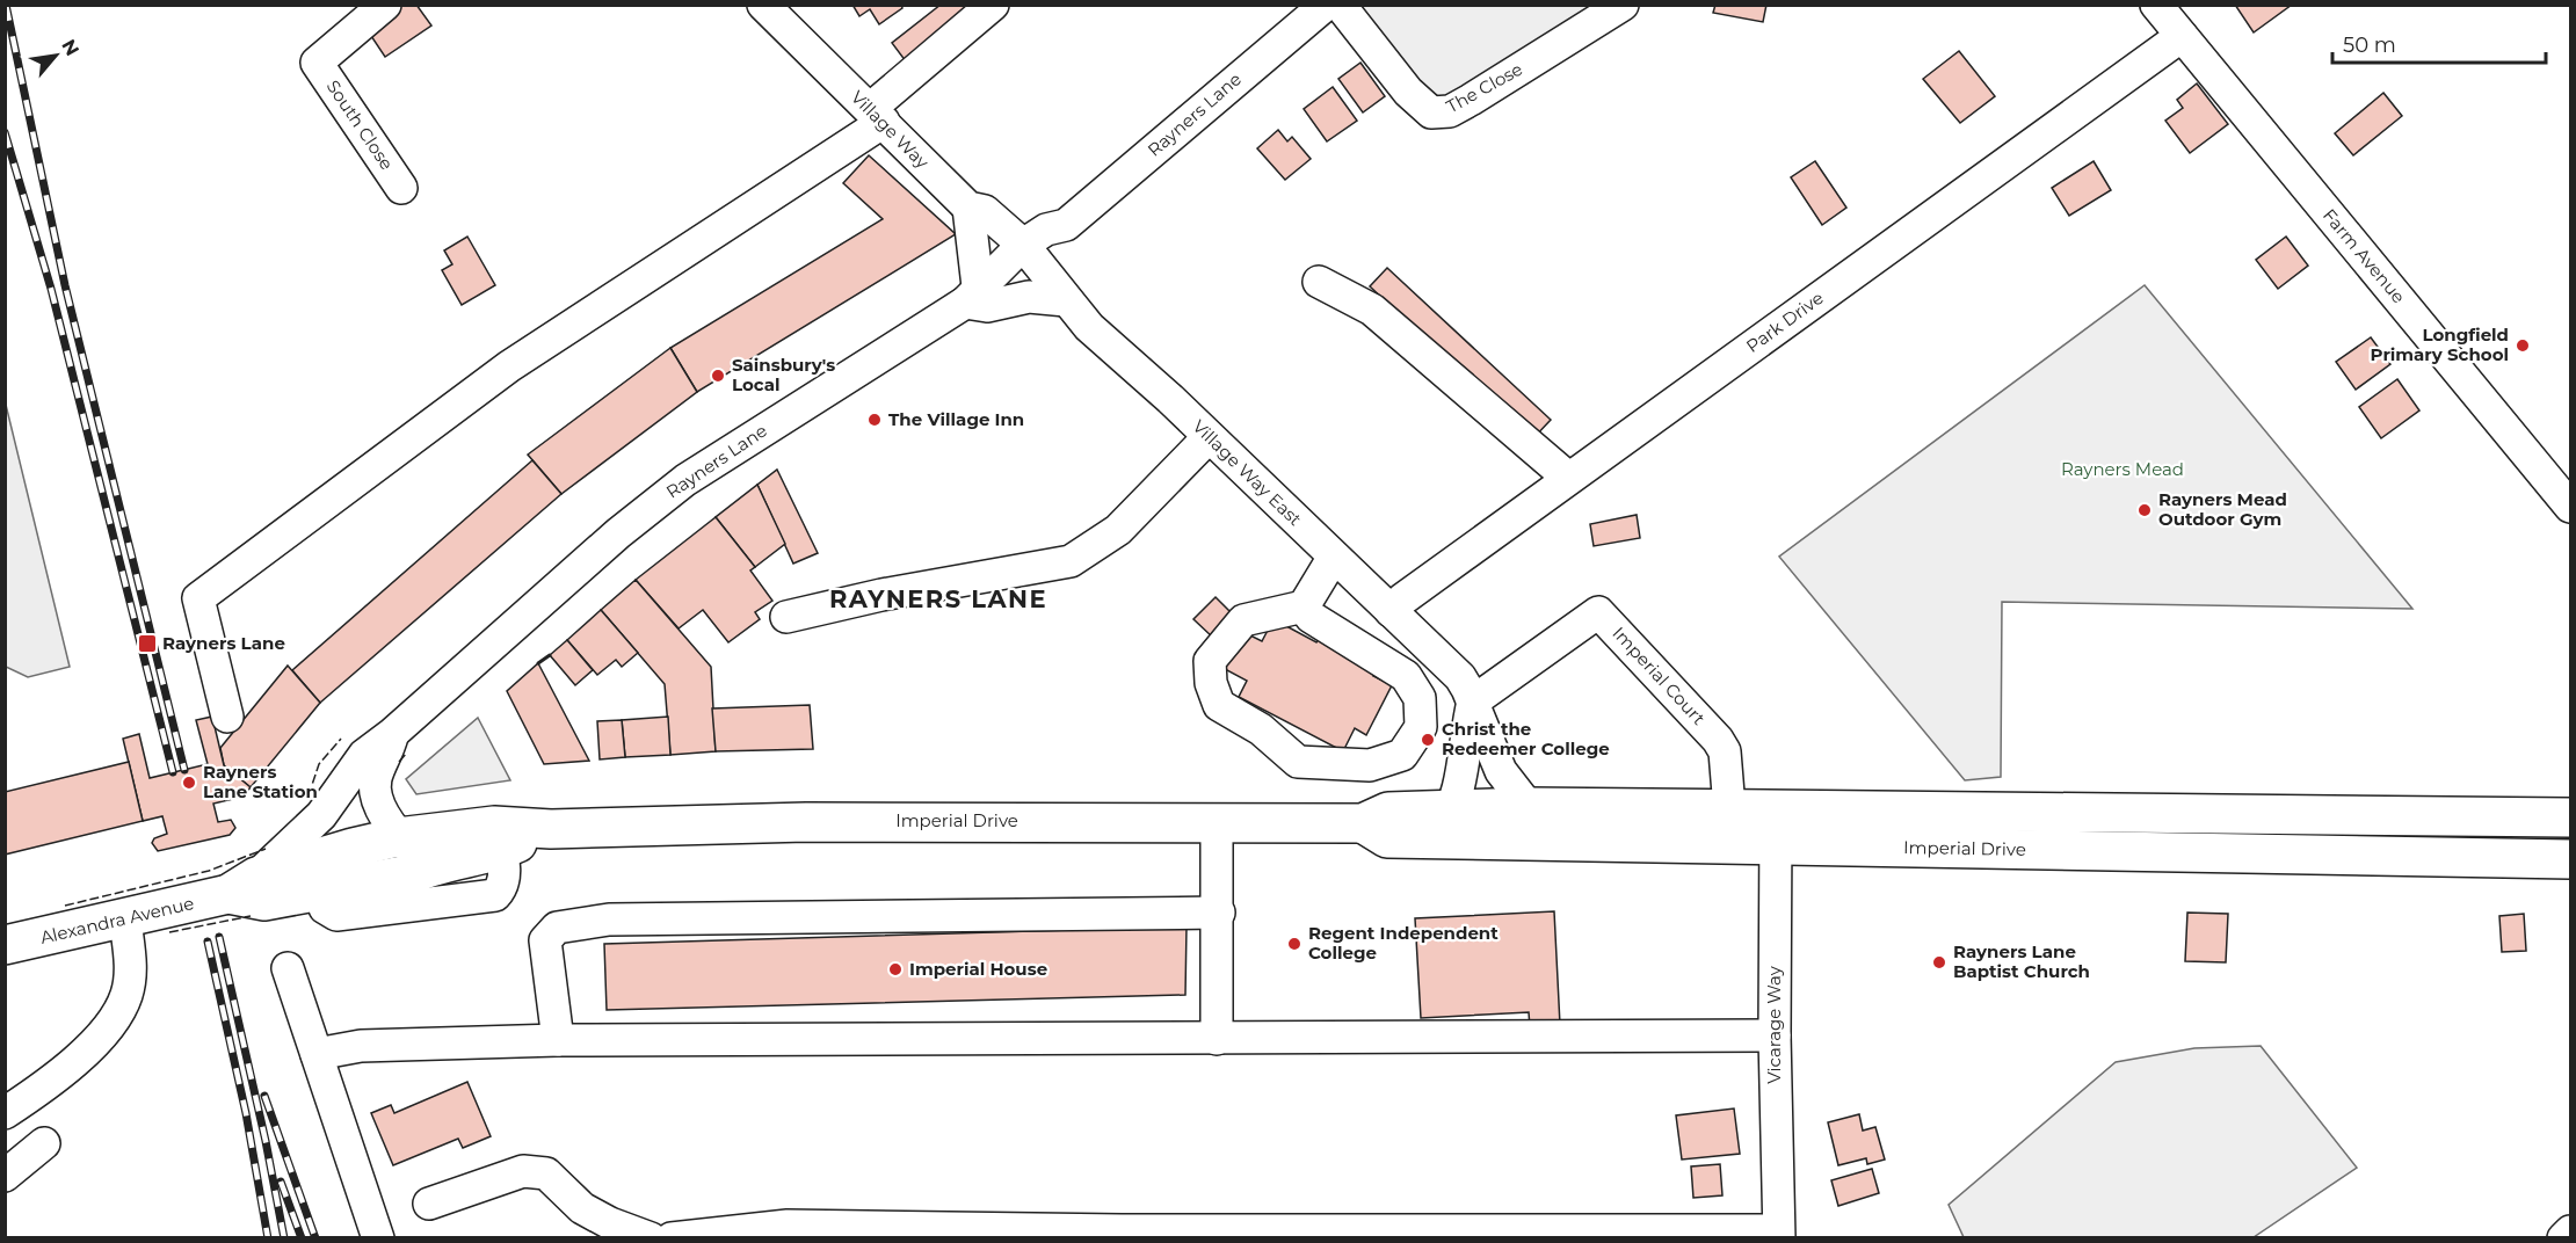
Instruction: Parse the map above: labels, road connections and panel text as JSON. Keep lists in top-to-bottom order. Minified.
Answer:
{"streets":{"main road":["Imperial Drive","Alexandra Avenue"],"street":["The Close","Rayners Lane","South Close","Village Way","Farm Avenue","Park Drive","Village Way East","Imperial Court","Vicarage Way"]},"crossings":[["Rayners Lane","Village Way"],["Rayners Lane","Village Way East"],["Rayners Lane","Imperial Drive"],["Rayners Lane","Alexandra Avenue"],["Village Way","Village Way East"],["Farm Avenue","Park Drive"],["Park Drive","Village Way East"],["Village Way East","Imperial Court"],["Village Way East","Imperial Drive"],["Imperial Court","Imperial Drive"],["Imperial Drive","Alexandra Avenue"],["Imperial Drive","Vicarage Way"]],"districts":["RAYNERS LANE"],"parks":["Rayners Mead"],"places":{"other":["Longfield Primary School","Sainsbury's Local","The Village Inn","Rayners Mead Outdoor Gym","Christ the Redeemer College","Rayners Lane Station","Regent Independent College","Rayners Lane Baptist Church","Imperial House"],"transit":["Rayners Lane"]},"scale_bar":"50 m","north":"top right"}
